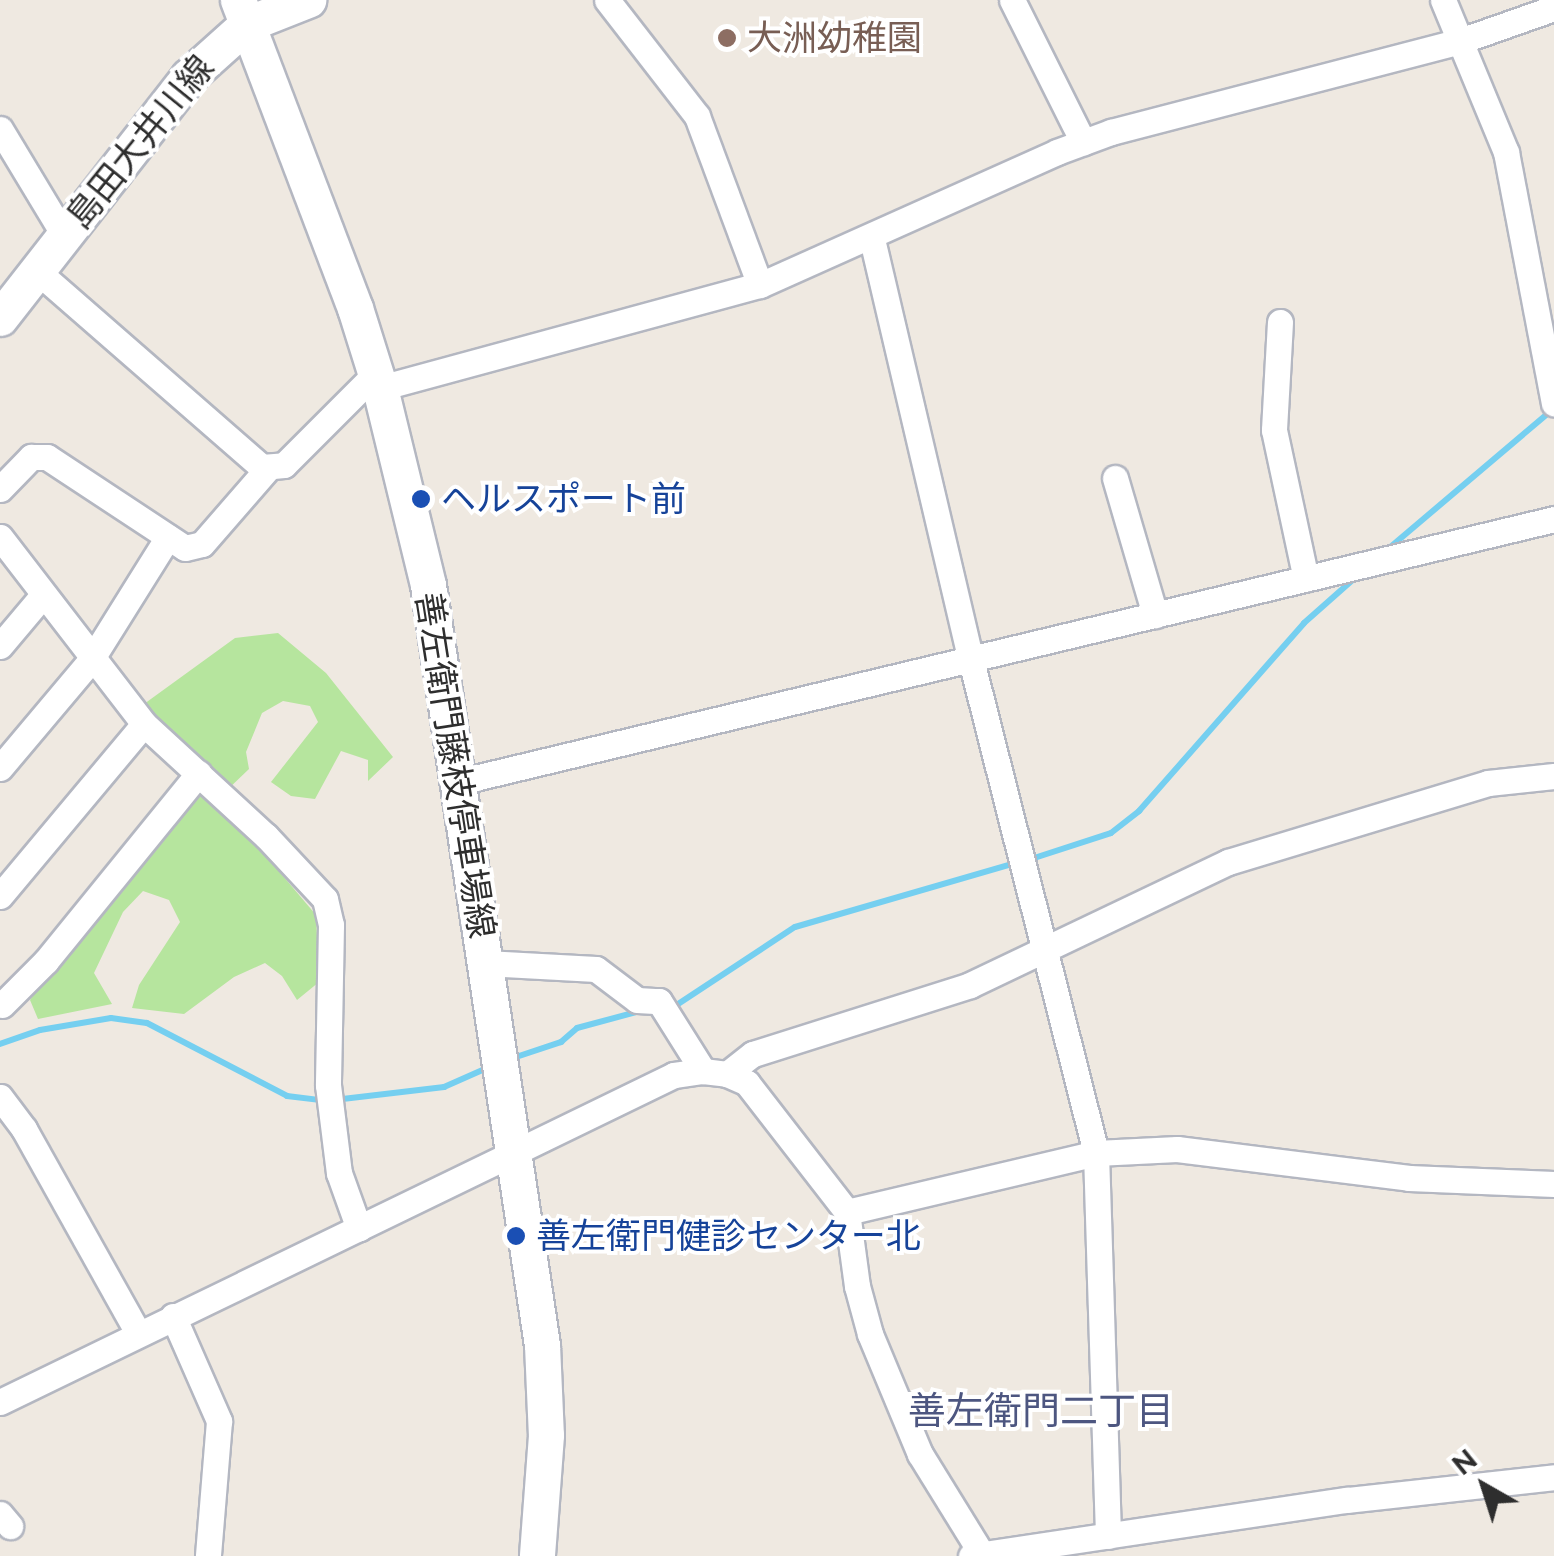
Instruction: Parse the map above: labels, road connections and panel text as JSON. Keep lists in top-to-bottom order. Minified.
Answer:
{"streets":{"main road":["島田大井川線","善左衛門藤枝停車場線"]},"crossings":[["島田大井川線","善左衛門藤枝停車場線"]],"districts":["善左衛門二丁目"],"places":["大洲幼稚園","ヘルスポート前","善左衛門健診センター北"],"north":"top left"}
